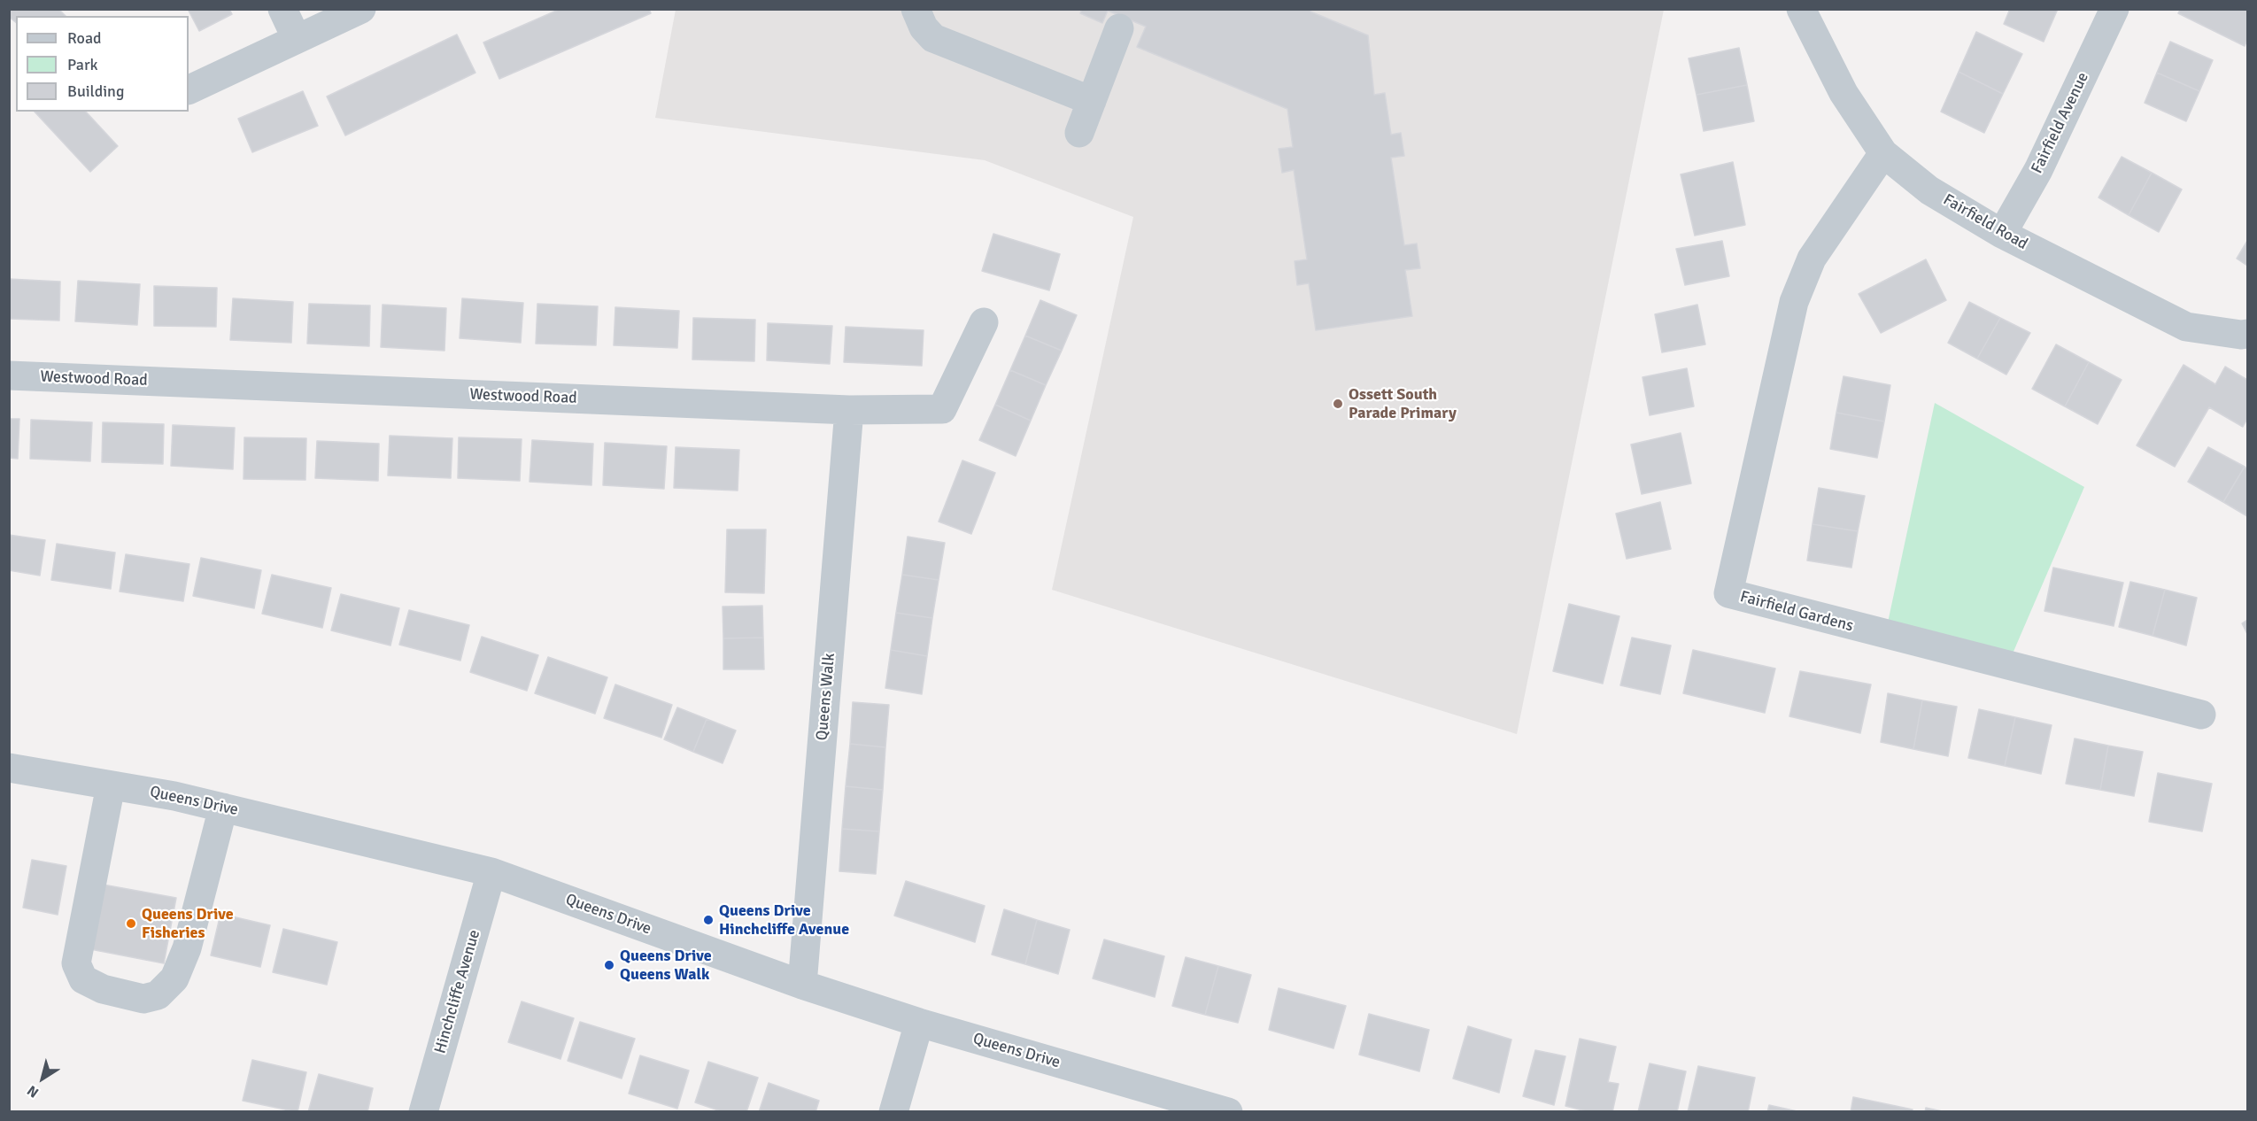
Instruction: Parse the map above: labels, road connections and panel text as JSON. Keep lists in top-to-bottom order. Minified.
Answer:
{"streets":{"street":["Fairfield Avenue","Fairfield Road","Westwood Road","Fairfield Gardens","Queens Walk","Queens Drive","Hinchcliffe Avenue"]},"crossings":[["Fairfield Avenue","Fairfield Road"],["Fairfield Road","Fairfield Gardens"],["Westwood Road","Queens Walk"],["Queens Walk","Queens Drive"],["Queens Drive","Hinchcliffe Avenue"]],"places":["Ossett South Parade Primary","Queens Drive Hinchcliffe Avenue","Queens Drive Fisheries","Queens Drive Queens Walk"],"legend":["Road","Park","Building"],"north":"bottom left"}
